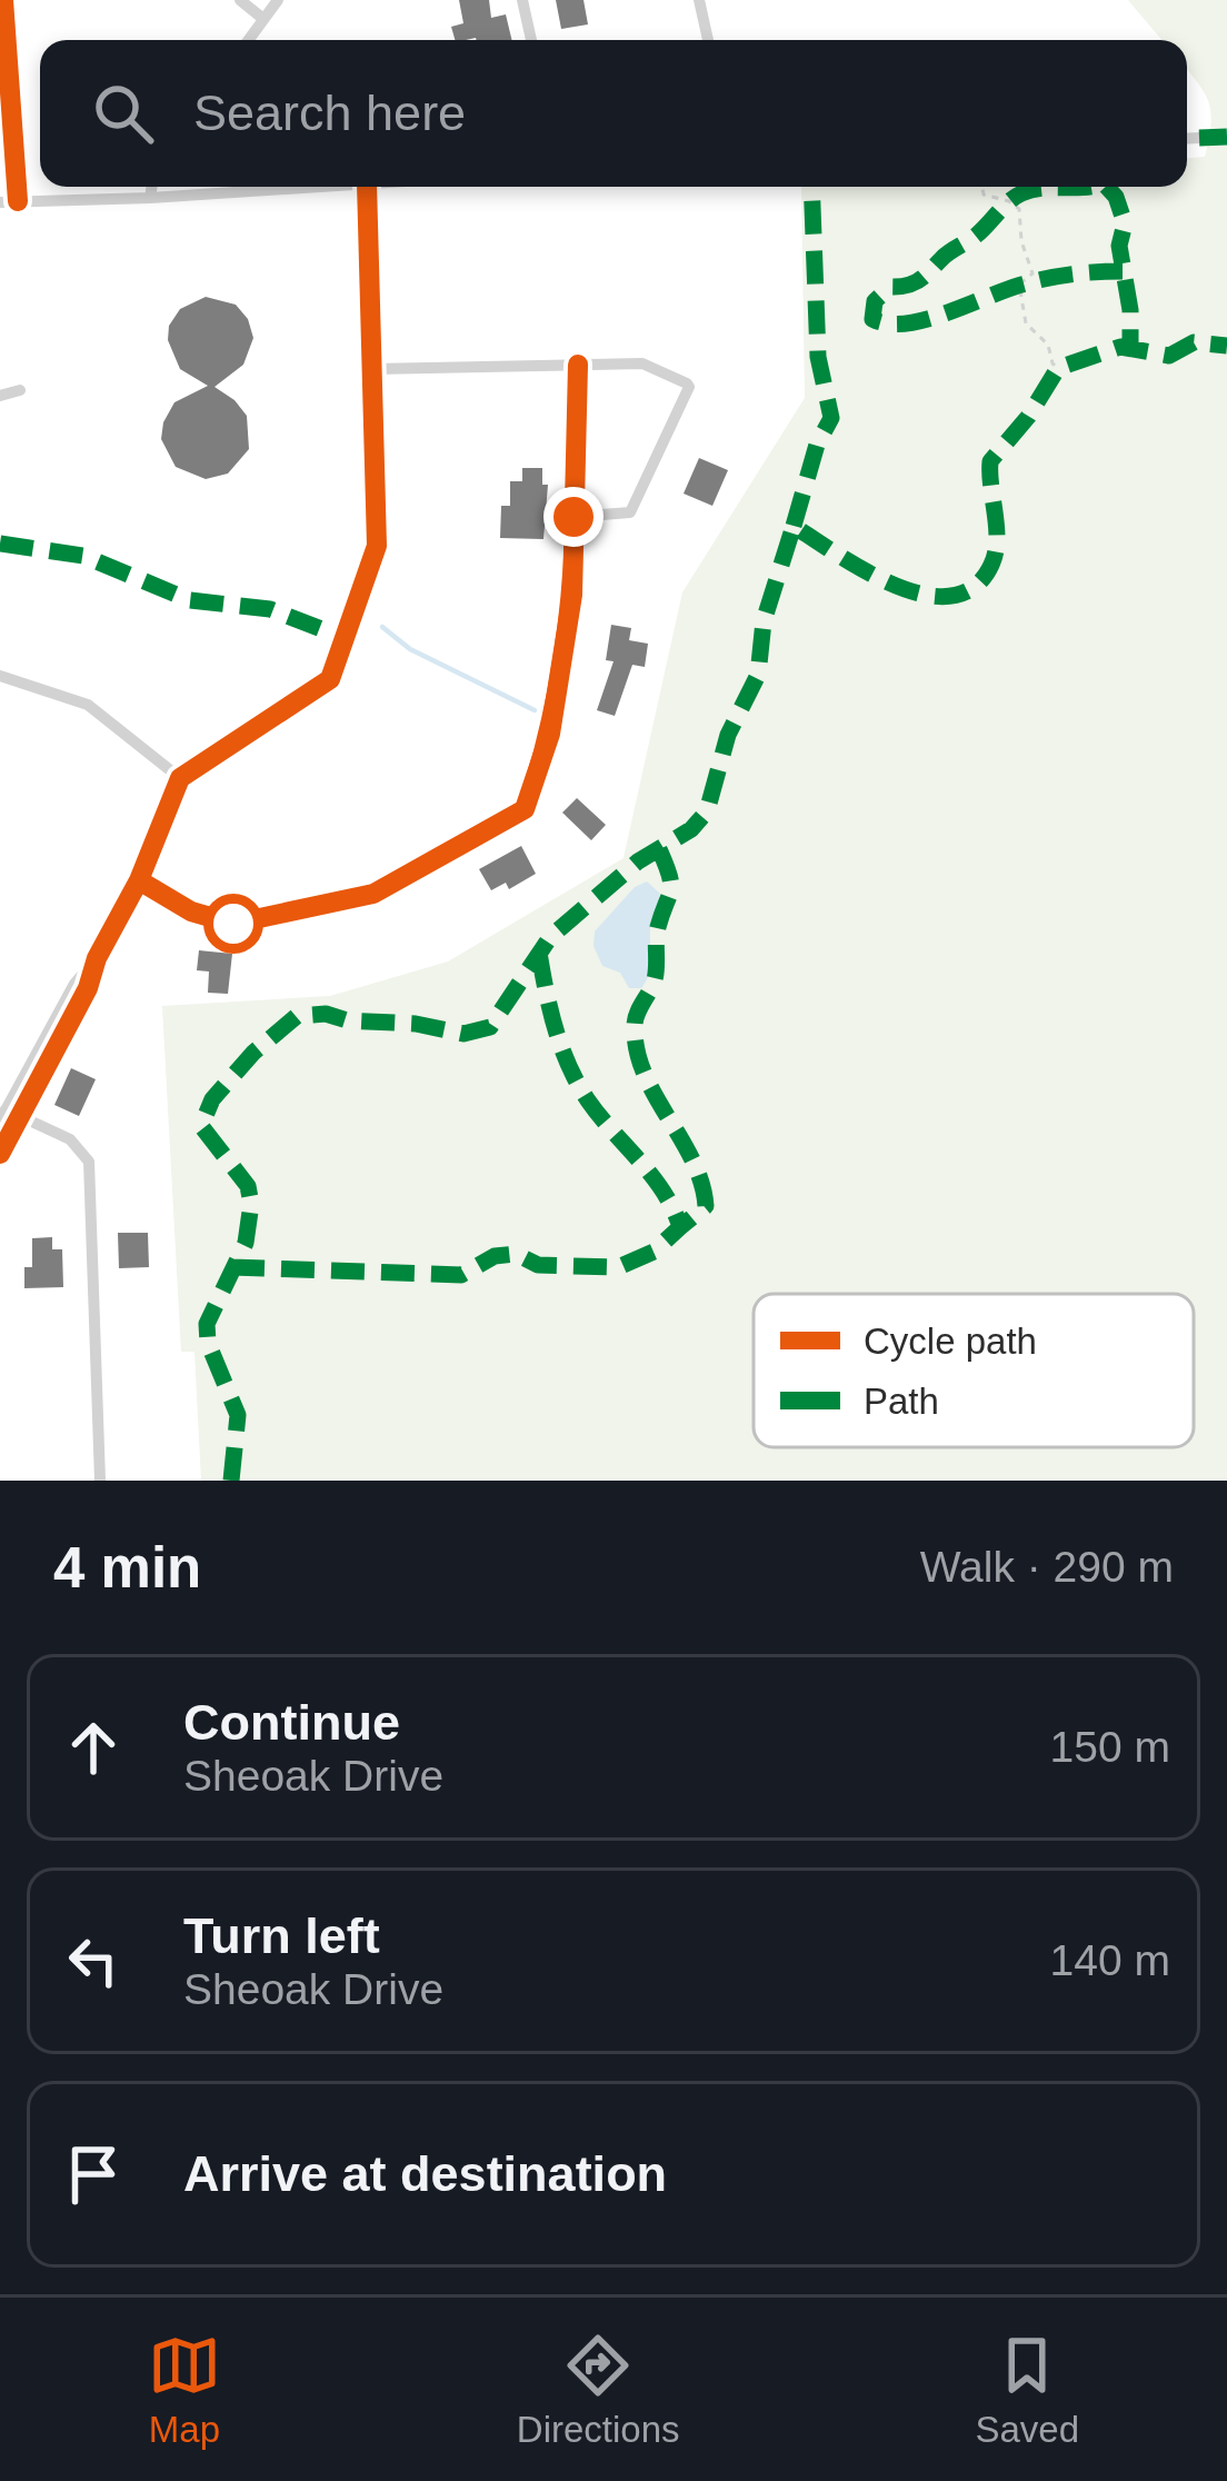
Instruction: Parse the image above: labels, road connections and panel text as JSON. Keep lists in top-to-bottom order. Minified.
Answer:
{"legend":["Cycle path","Path"],"page":{"search":"Search here","heading":["4 min","Walk · 290 m"],"list":[["Continue","Sheoak Drive","150 m"],["Turn left","Sheoak Drive","140 m"],"Arrive at destination"],"nav":["Map","Directions","Saved"]}}
